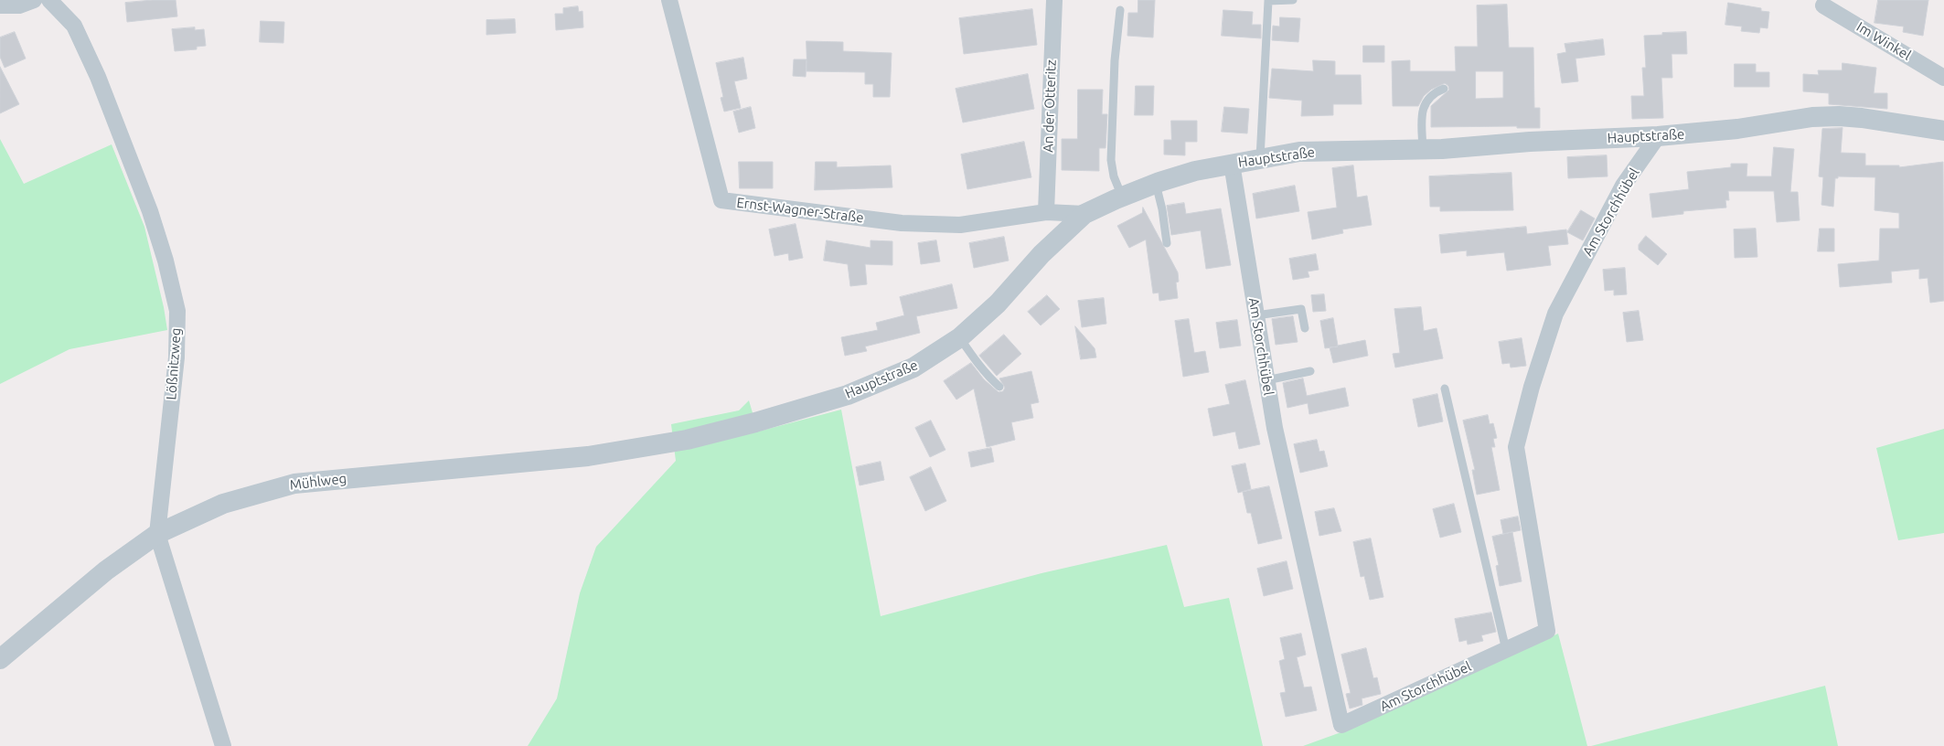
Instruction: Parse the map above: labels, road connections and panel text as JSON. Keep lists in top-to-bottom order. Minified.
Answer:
{"streets":{"street":["Im Winkel","An der Otteritz","Hauptstraße","Ernst-Wagner-Straße","Am Storchhübel","Lößnitzweg","Mühlweg"]},"crossings":[["An der Otteritz","Ernst-Wagner-Straße"],["Hauptstraße","Ernst-Wagner-Straße"],["Hauptstraße","Am Storchhübel"],["Hauptstraße","Mühlweg"],["Lößnitzweg","Mühlweg"]]}
